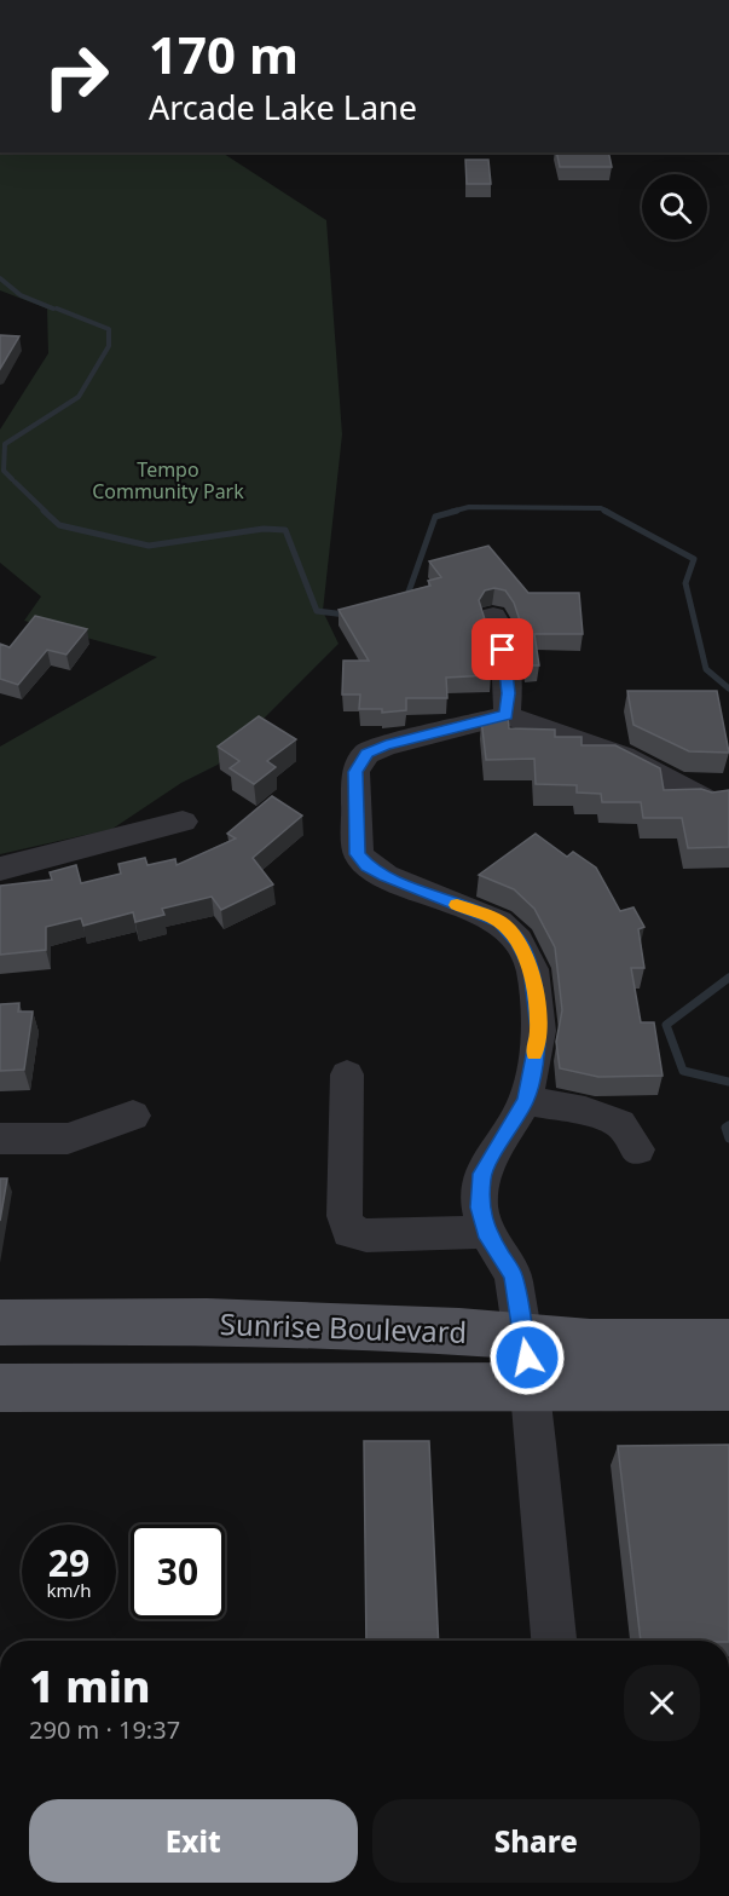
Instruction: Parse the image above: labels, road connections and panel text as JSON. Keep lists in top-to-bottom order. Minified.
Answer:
{"streets":{"main road":["Sunrise Boulevard"]},"parks":["Tempo Community Park"],"page":{"turn":["170 m","Arcade Lake Lane"],"speed":"29 km/h","limit":"30","heading":["1 min","290 m · 19:37"],"buttons":["Exit","Share"]}}
